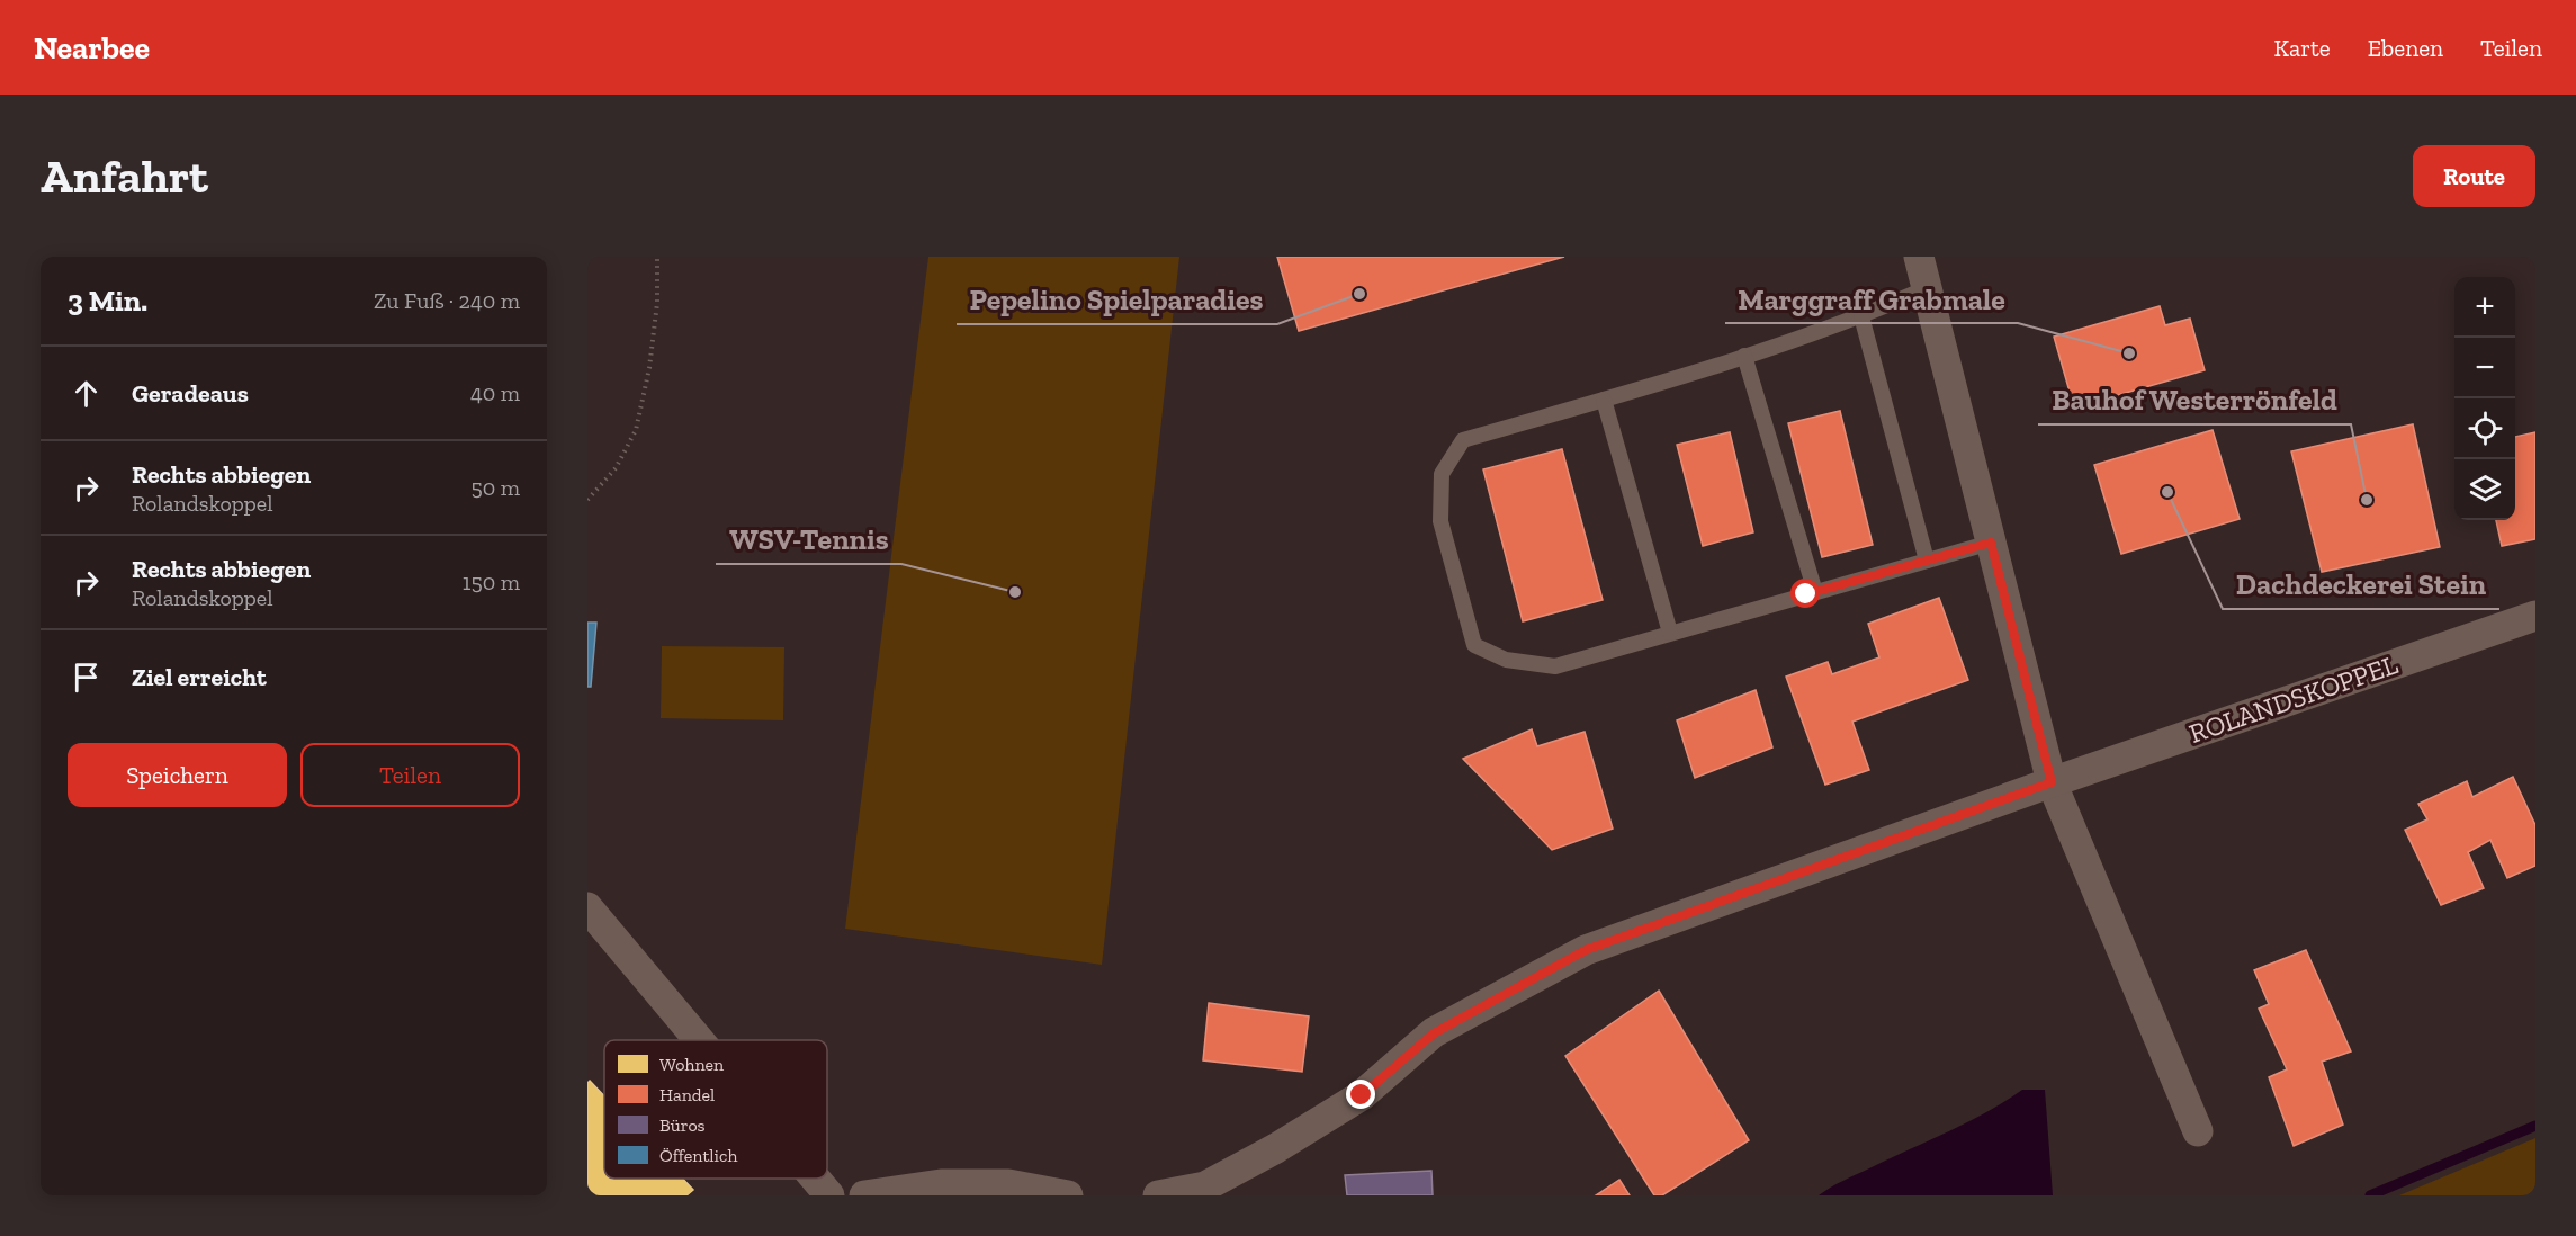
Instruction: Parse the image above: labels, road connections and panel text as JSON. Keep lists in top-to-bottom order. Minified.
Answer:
{"streets":{"street":["ROLANDSKOPPEL"]},"places":["Pepelino Spielparadies","Marggraff Grabmale","Dachdeckerei Stein","Bauhof Westerrönfeld","WSV-Tennis"],"legend":["Wohnen","Handel","Büros","Öffentlich"],"page":{"header":"Nearbee","nav":["Karte","Ebenen","Teilen"],"buttons":["Route",["Speichern","Teilen"]],"title":"Anfahrt","heading":["3 Min.","Zu Fuß · 240 m"],"map_buttons":["+","−"],"list":[["Geradeaus","40 m"],["Rechts abbiegen","Rolandskoppel","50 m"],["Rechts abbiegen","Rolandskoppel","150 m"],"Ziel erreicht"]}}
